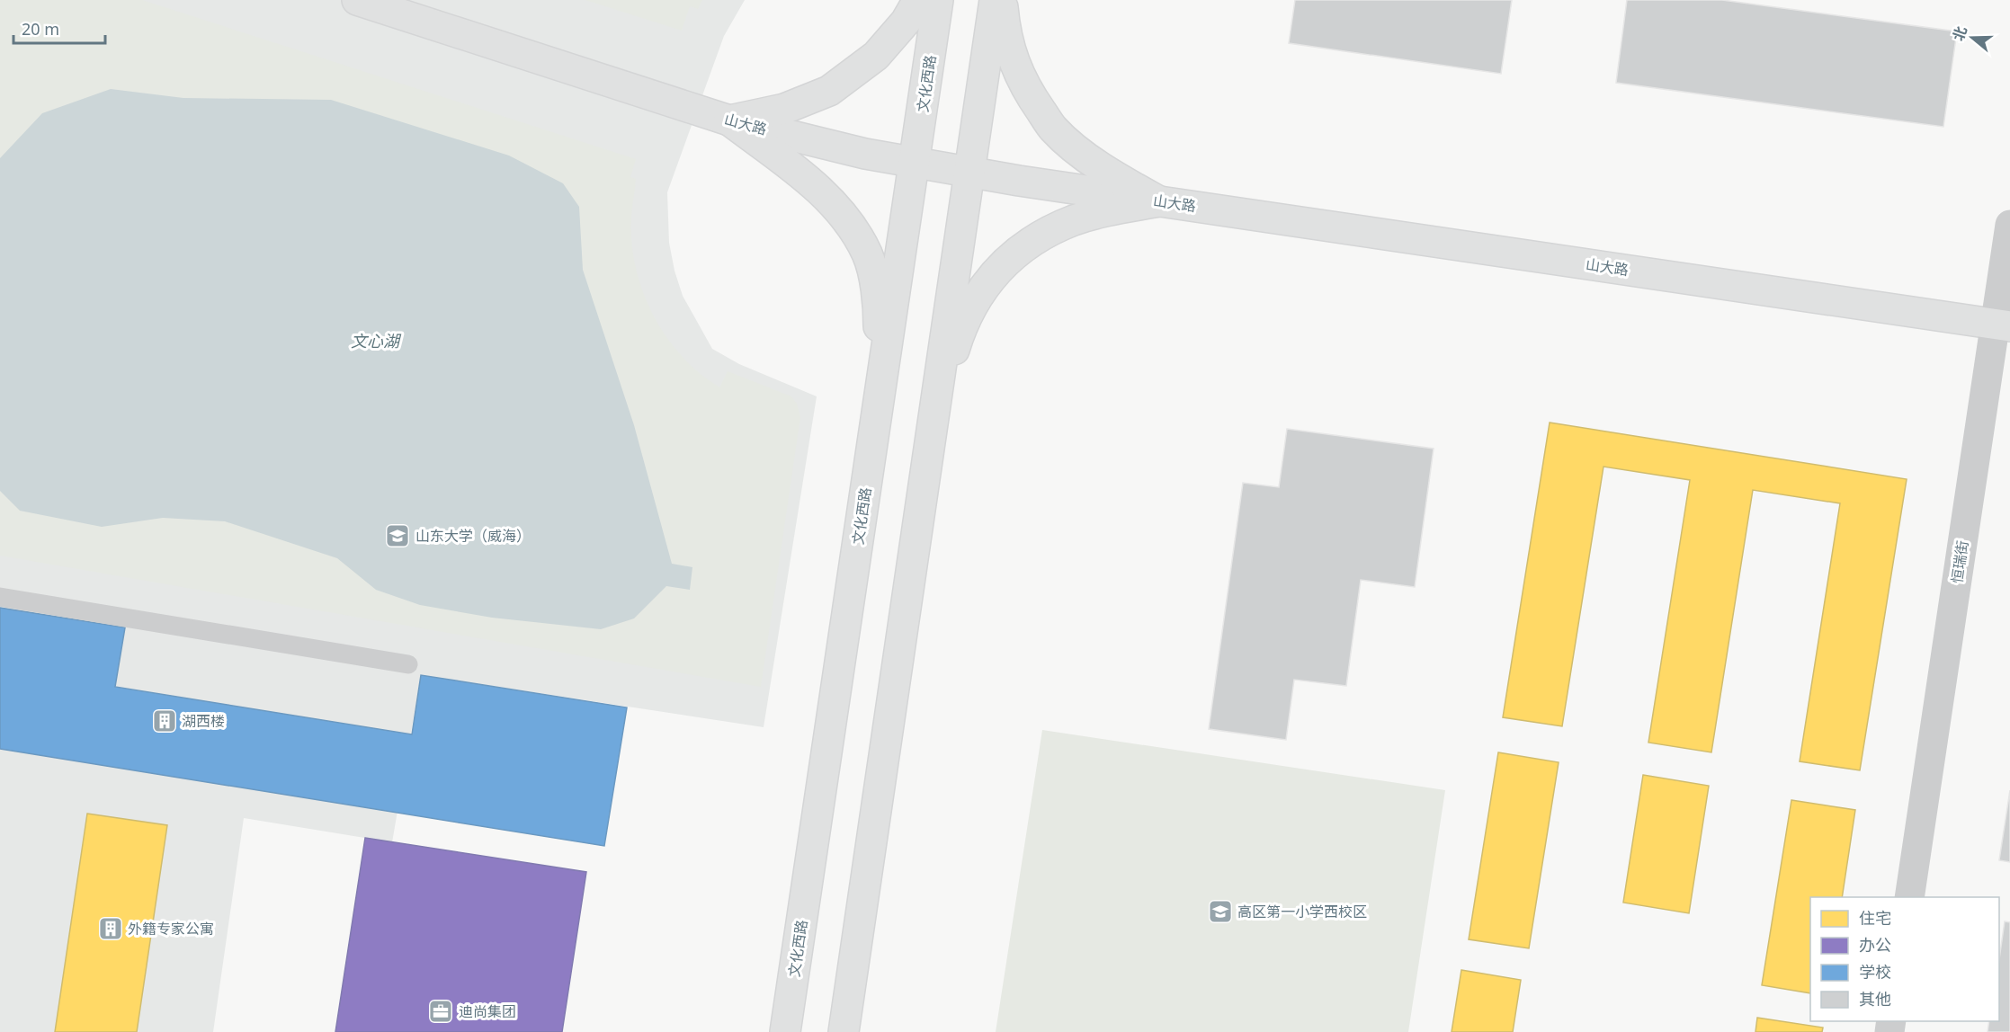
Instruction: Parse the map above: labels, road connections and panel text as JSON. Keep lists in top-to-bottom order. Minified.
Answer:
{"streets":{"main road":["文化西路","山大路"],"street":["恒瑞街"]},"crossings":[["文化西路","山大路"],["山大路","恒瑞街"]],"water":["文心湖"],"places":{"school or university":["山东大学（威海）","高区第一小学西校区"],"building":["湖西楼","外籍专家公寓"],"office":["迪尚集团"]},"legend":["住宅","办公","学校","其他"],"scale_bar":"20 m","north":"left"}
